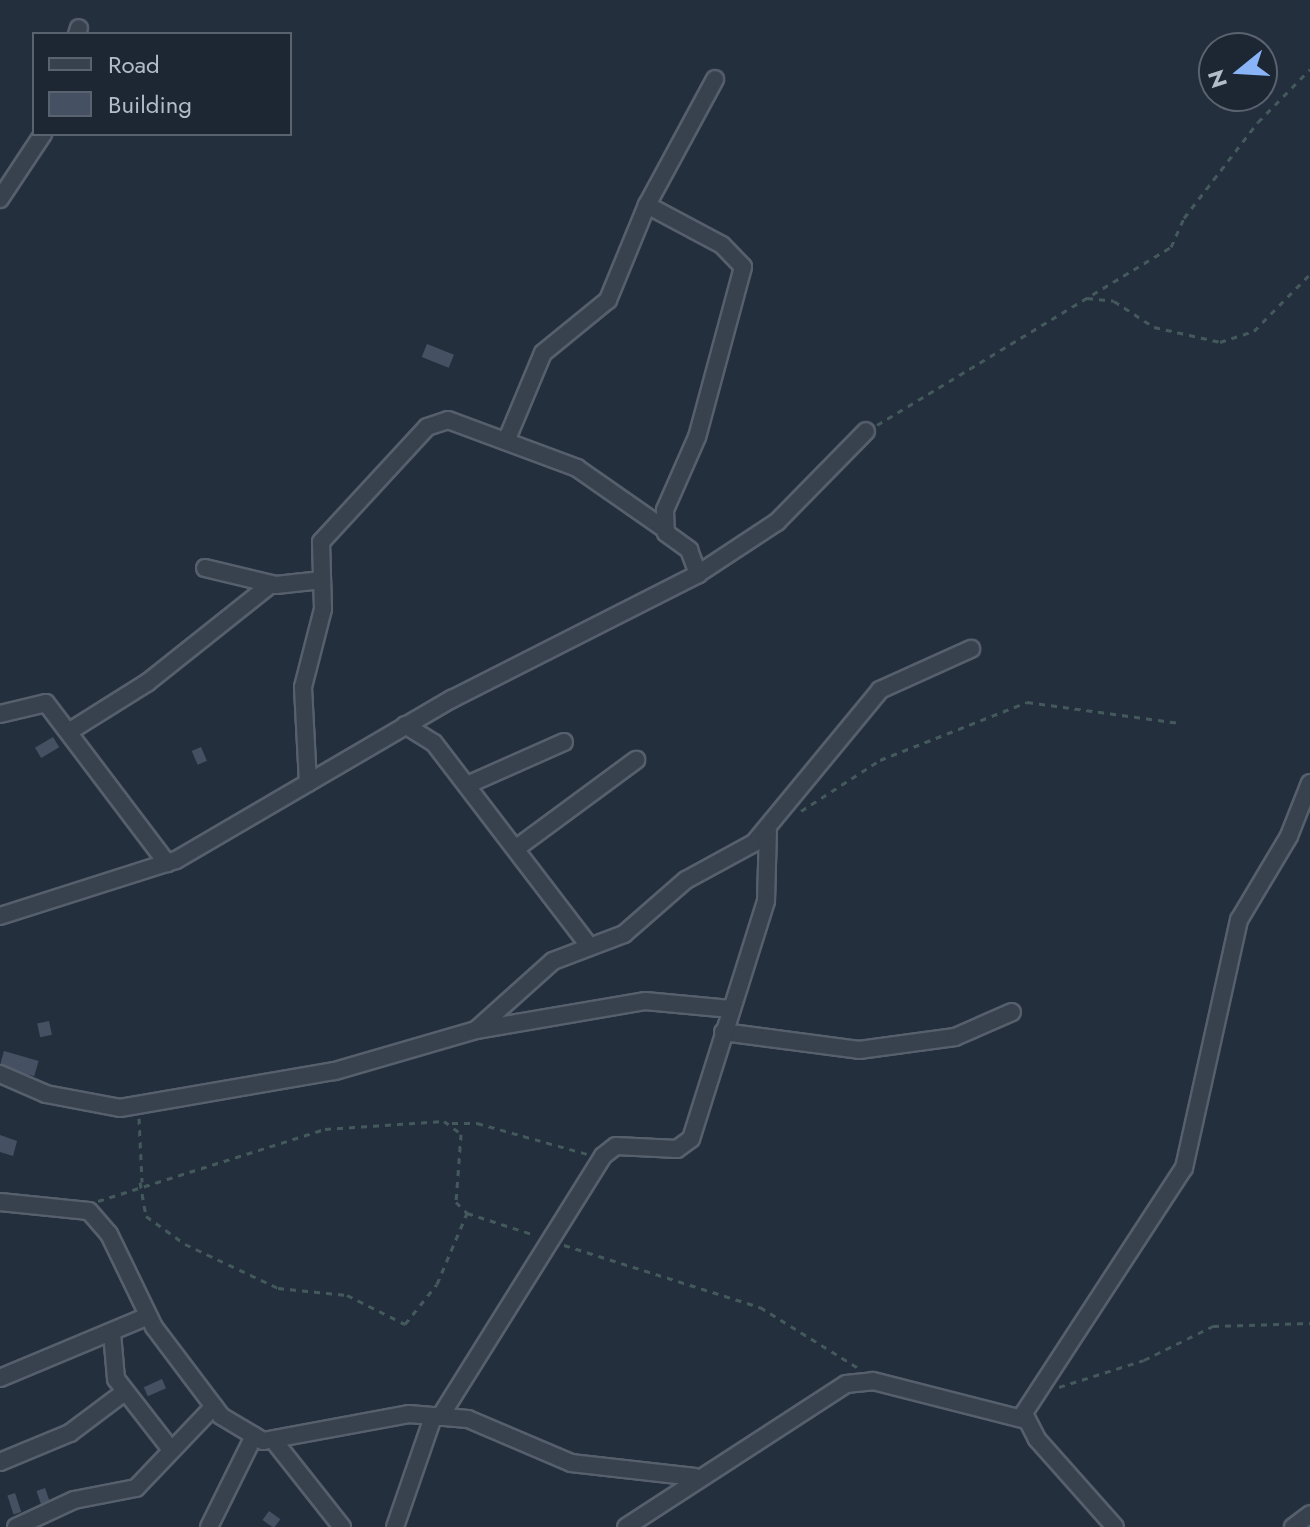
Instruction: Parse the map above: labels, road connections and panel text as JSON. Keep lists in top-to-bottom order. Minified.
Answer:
{"legend":["Road","Building"],"north":"left"}
